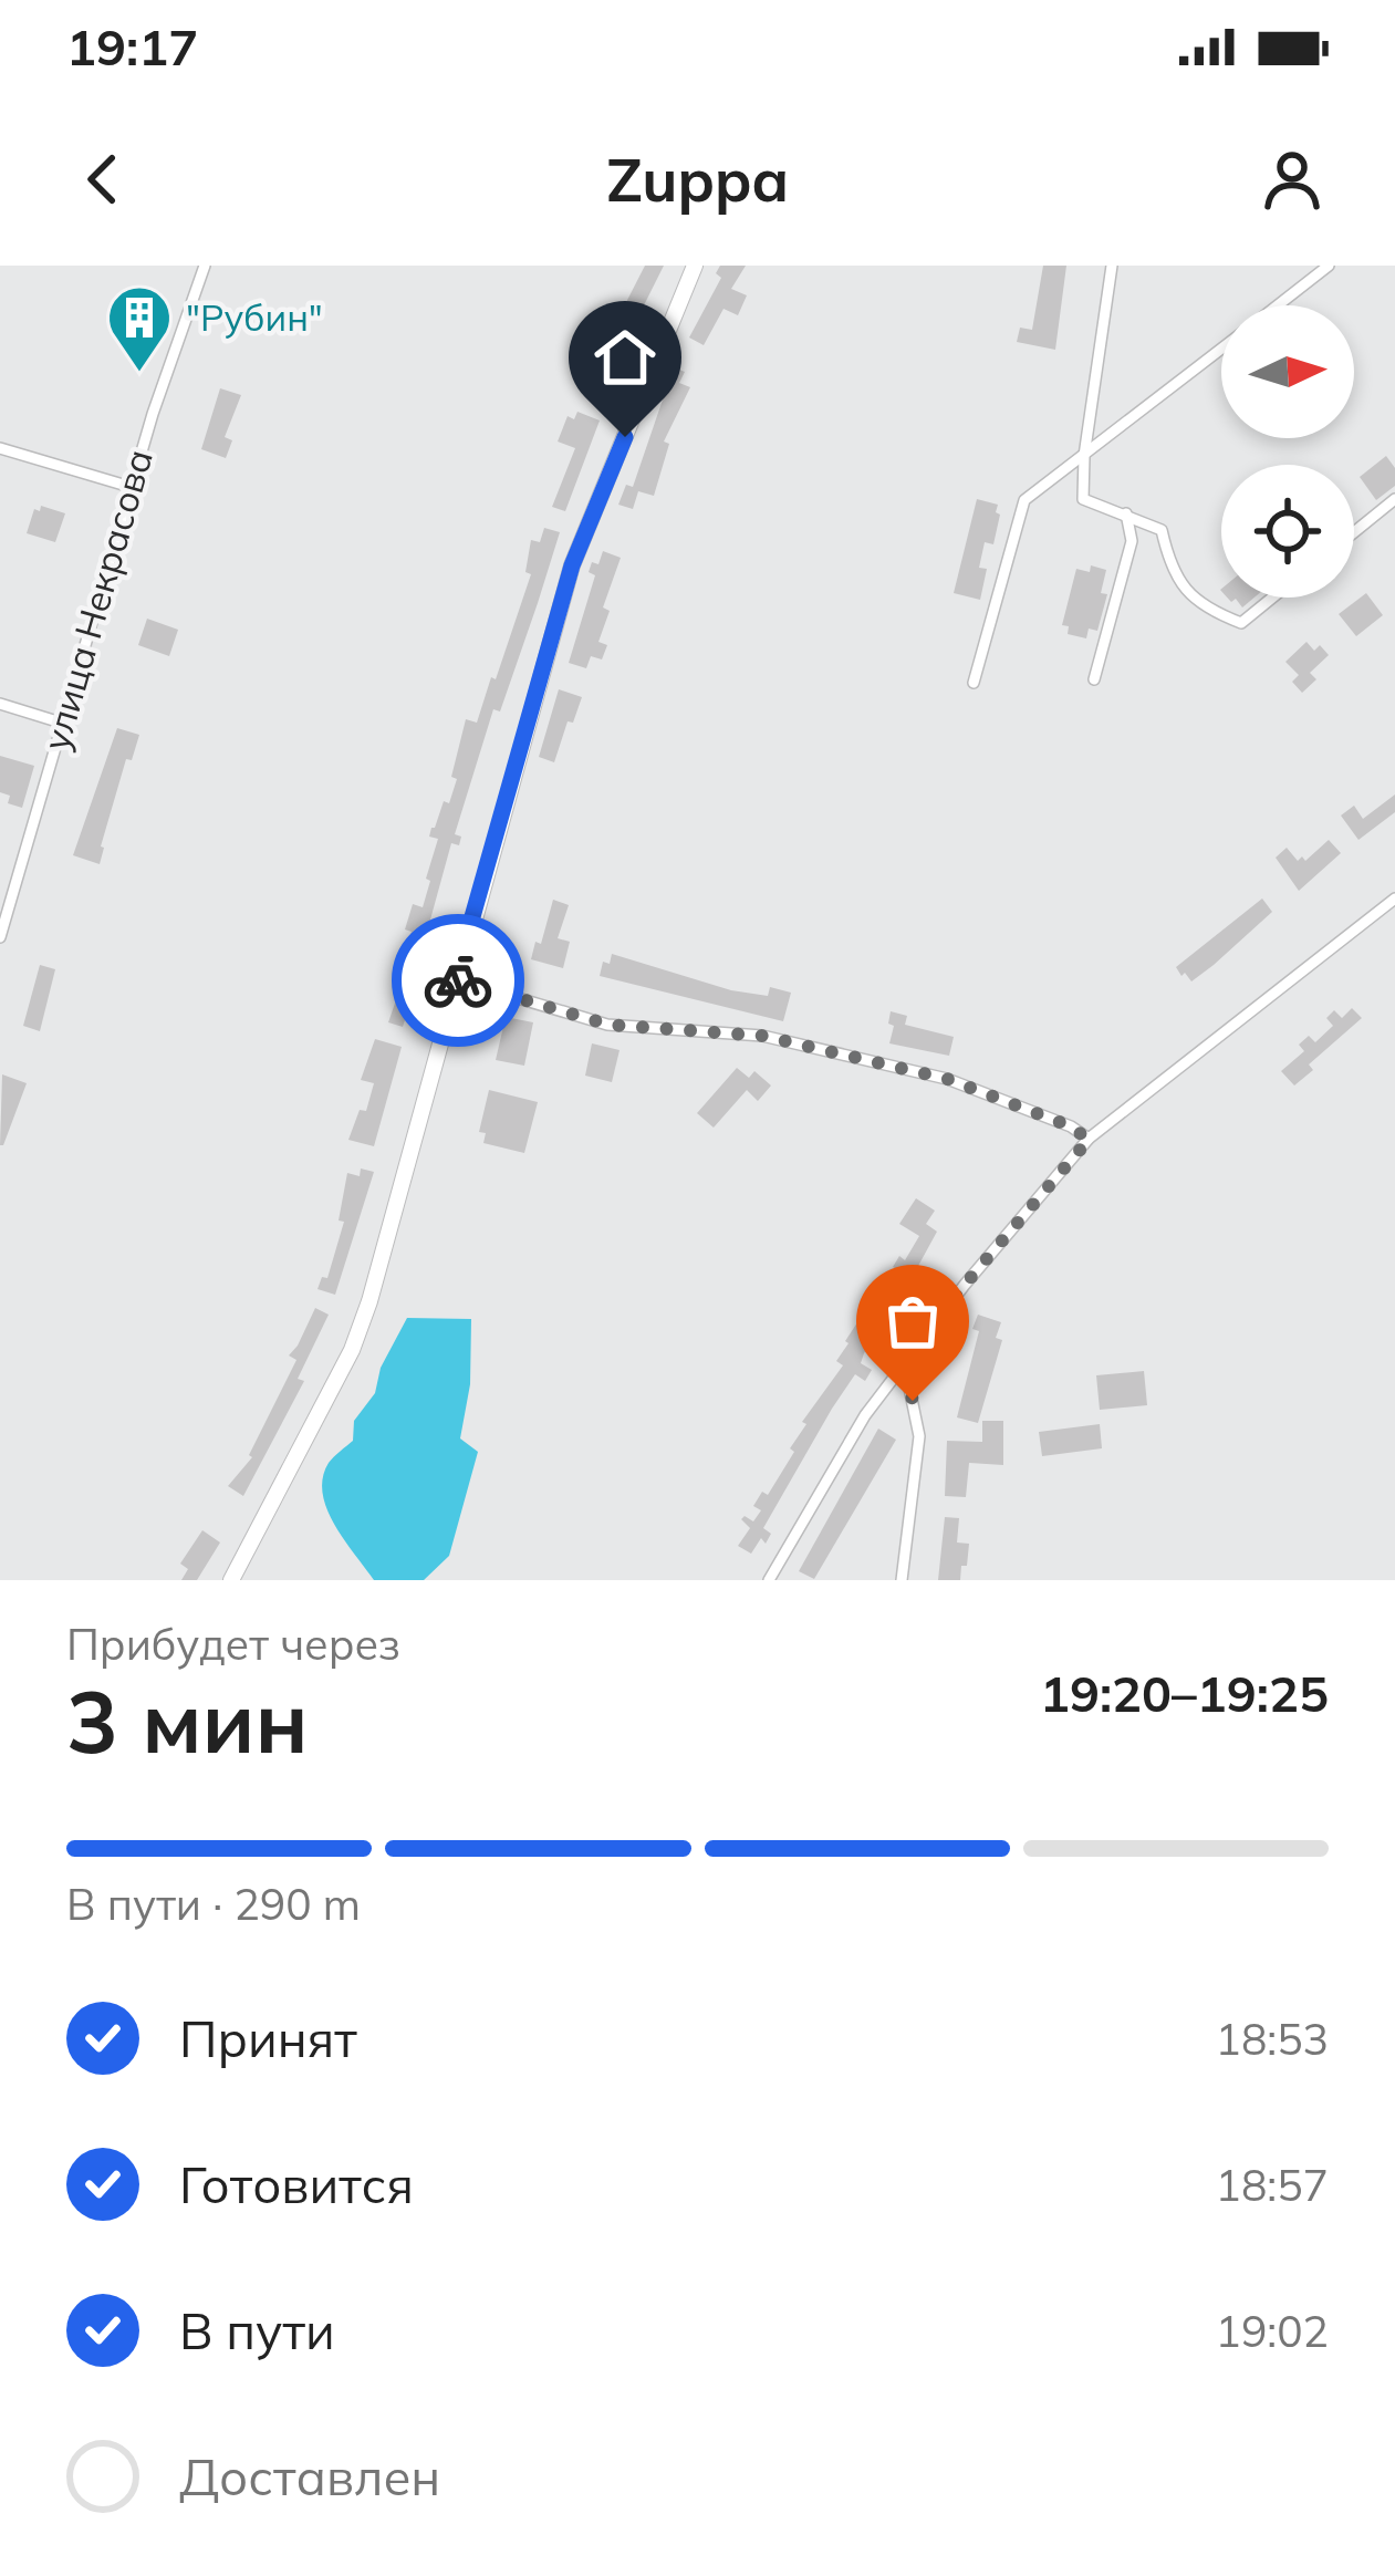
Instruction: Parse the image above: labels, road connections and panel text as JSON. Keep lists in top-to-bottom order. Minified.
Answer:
{"streets":{"street":["улица Некрасова"]},"places":{"building":["\"Рубин\""]},"north":"right","page":{"status":"19:17","header":"Zuppa","heading":["3 мин","Прибудет через","19:20–19:25"],"bar":"В пути · 290 m","list":[["Принят","18:53"],["Готовится","18:57"],["В пути","19:02"],"Доставлен"]}}
